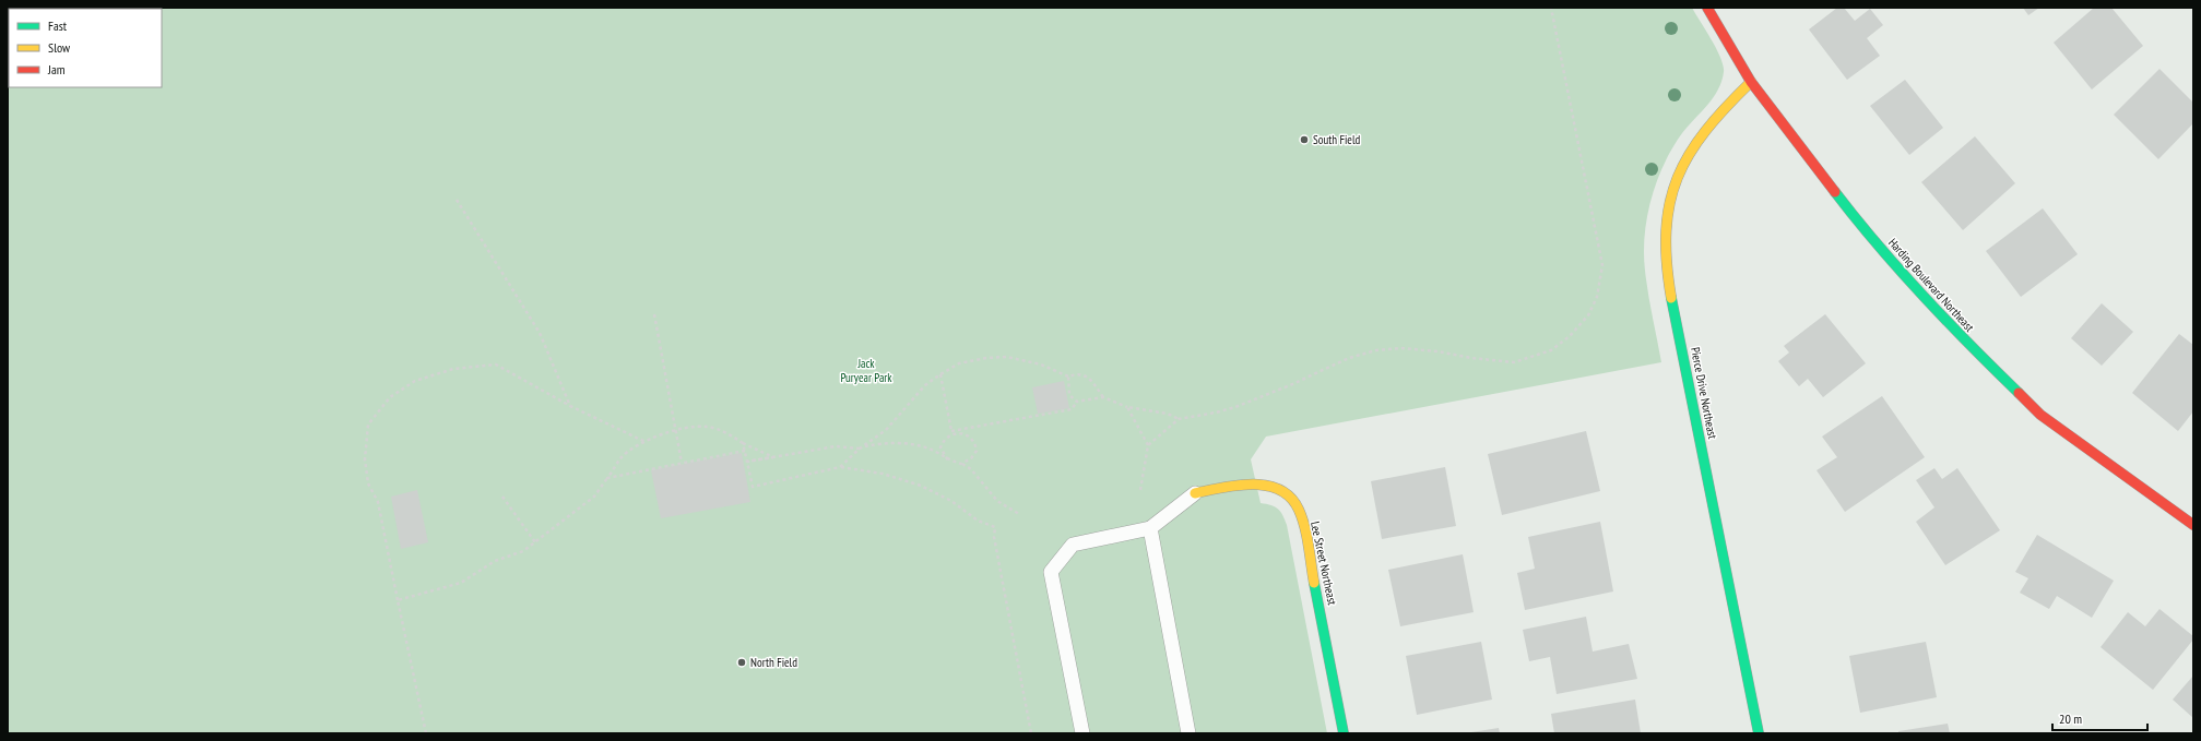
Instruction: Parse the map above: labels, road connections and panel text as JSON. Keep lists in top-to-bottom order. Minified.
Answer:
{"streets":{"street":["Harding Boulevard Northeast","Pierce Drive Northeast","Lee Street Northeast"]},"crossings":[["Harding Boulevard Northeast","Pierce Drive Northeast"]],"parks":["Jack Puryear Park"],"places":["South Field","North Field"],"legend":["Fast","Slow","Jam"],"scale_bar":"20 m"}
